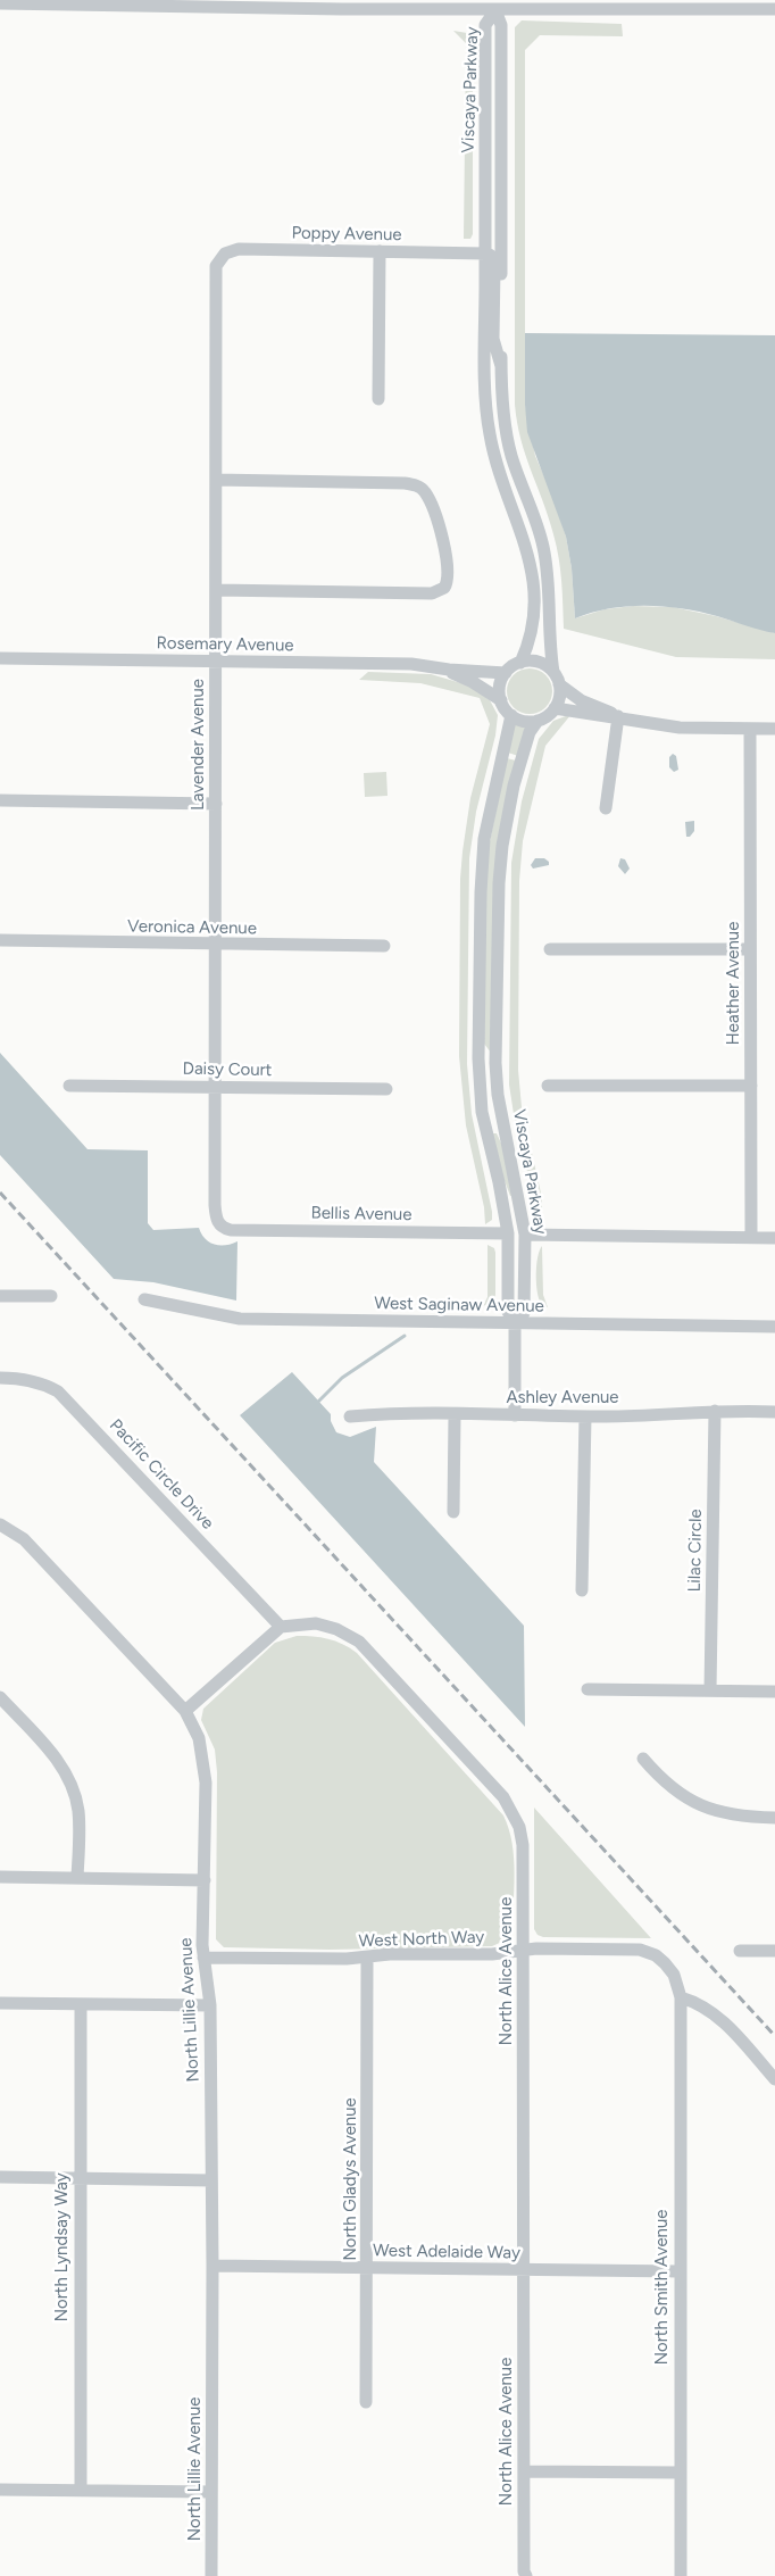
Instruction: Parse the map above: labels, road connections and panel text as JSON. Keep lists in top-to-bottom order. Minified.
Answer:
{"streets":{"street":["Viscaya Parkway","Poppy Avenue","Rosemary Avenue","Lavender Avenue","Veronica Avenue","Heather Avenue","Daisy Court","Bellis Avenue","West Saginaw Avenue","Ashley Avenue","Pacific Circle Drive","Lilac Circle","West North Way","North Alice Avenue","North Lillie Avenue","North Gladys Avenue","North Lyndsay Way","West Adelaide Way","North Smith Avenue"]},"crossings":[["Viscaya Parkway","Poppy Avenue"],["Viscaya Parkway","Rosemary Avenue"],["Viscaya Parkway","Bellis Avenue"],["Viscaya Parkway","West Saginaw Avenue"],["Poppy Avenue","Lavender Avenue"],["Rosemary Avenue","Lavender Avenue"],["Lavender Avenue","Veronica Avenue"],["Lavender Avenue","Daisy Court"],["Lavender Avenue","Bellis Avenue"],["Ashley Avenue","Lilac Circle"],["Pacific Circle Drive","North Alice Avenue"],["West North Way","North Alice Avenue"],["West North Way","North Lillie Avenue"],["West North Way","North Gladys Avenue"],["West North Way","North Smith Avenue"],["North Alice Avenue","West Adelaide Way"],["North Lillie Avenue","West Adelaide Way"],["North Gladys Avenue","West Adelaide Way"],["West Adelaide Way","North Smith Avenue"]]}
